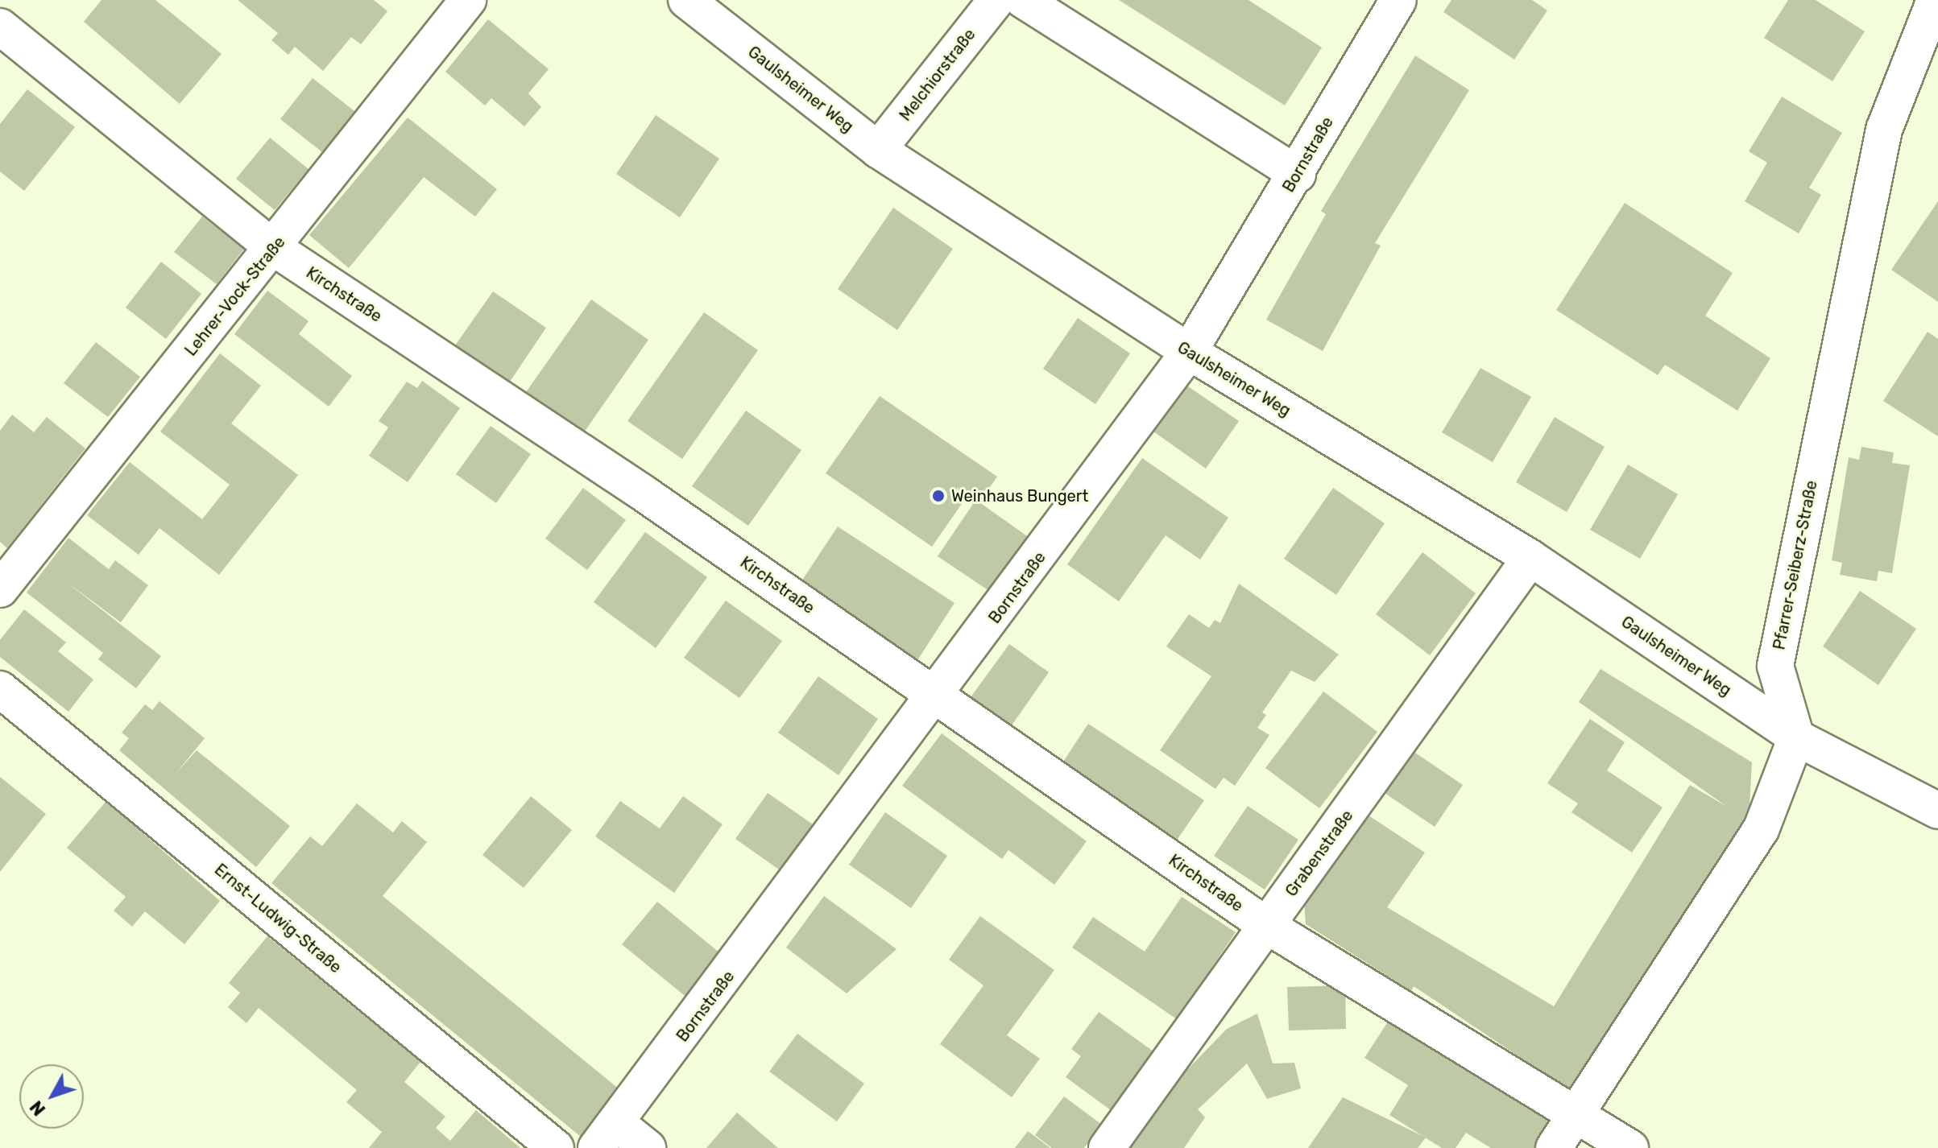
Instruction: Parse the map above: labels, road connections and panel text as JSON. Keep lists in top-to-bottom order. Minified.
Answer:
{"streets":{"street":["Melchiorstraße","Gaulsheimer Weg","Bornstraße","Kirchstraße","Lehrer-Vock-Straße","Pfarrer-Seiberz-Straße","Grabenstraße","Ernst-Ludwig-Straße"]},"crossings":[["Melchiorstraße","Gaulsheimer Weg"],["Gaulsheimer Weg","Bornstraße"],["Gaulsheimer Weg","Pfarrer-Seiberz-Straße"],["Gaulsheimer Weg","Grabenstraße"],["Bornstraße","Kirchstraße"],["Kirchstraße","Lehrer-Vock-Straße"],["Kirchstraße","Grabenstraße"]],"places":["Weinhaus Bungert"],"north":"bottom left"}
